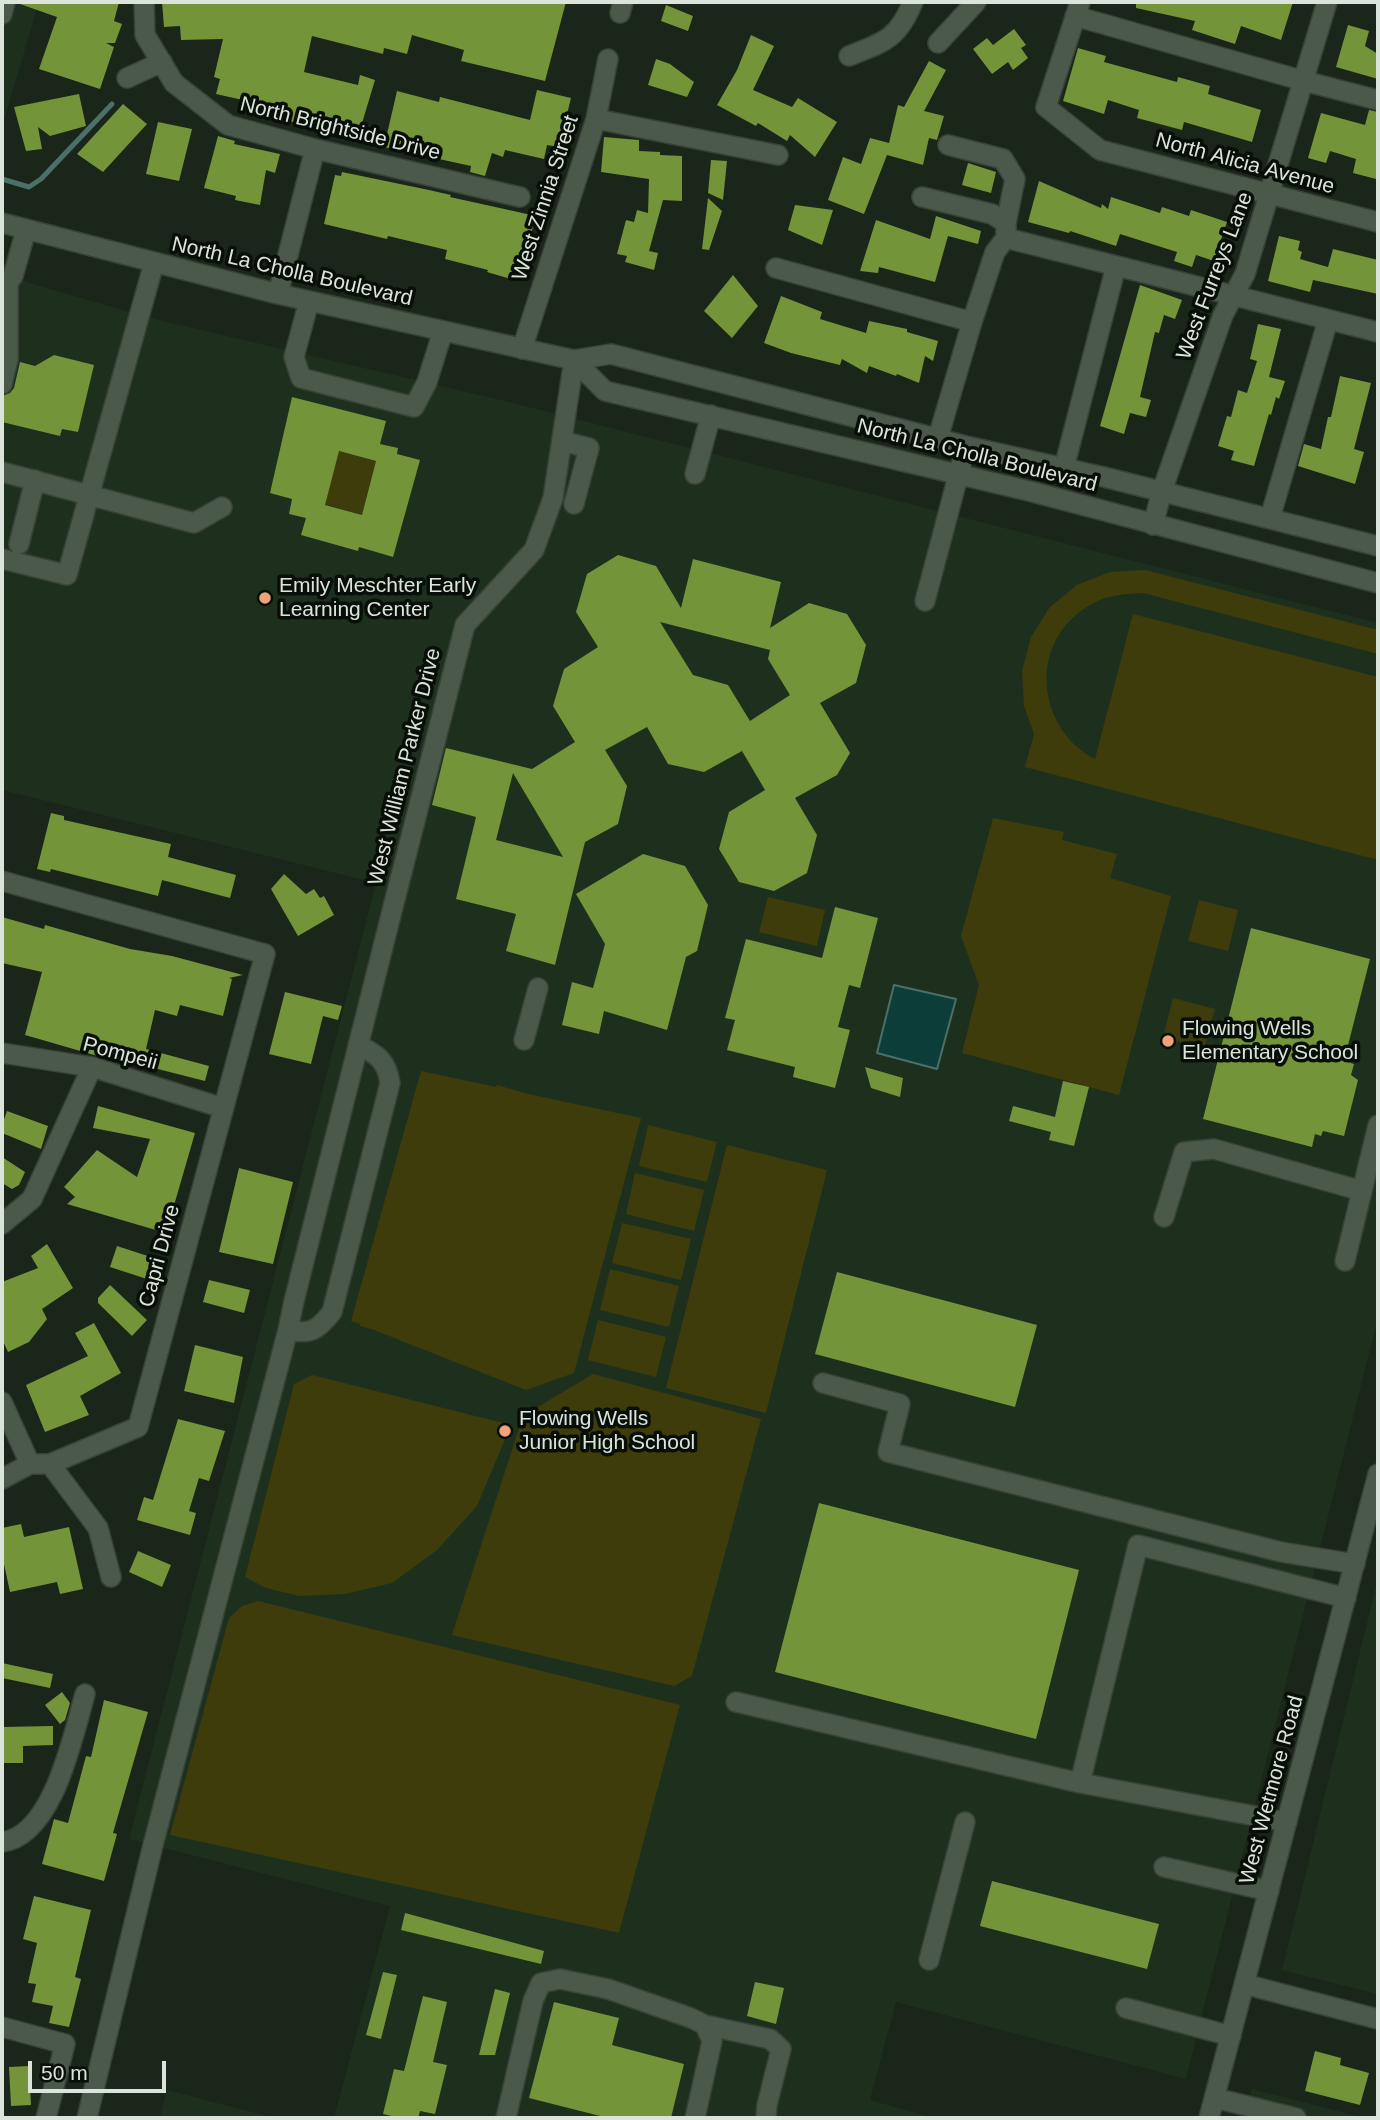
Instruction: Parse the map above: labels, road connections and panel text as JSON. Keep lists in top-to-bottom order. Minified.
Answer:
{"streets":{"street":["North Brightside Drive","North Alicia Avenue","West Zinnia Street","North La Cholla Boulevard","West Furreys Lane","West William Parker Drive","Pompeii","Capri Drive","West Wetmore Road"]},"crossings":[["North Alicia Avenue","West Furreys Lane"],["West Zinnia Street","North La Cholla Boulevard"],["North La Cholla Boulevard","West Furreys Lane"],["North La Cholla Boulevard","West William Parker Drive"],["Pompeii","Capri Drive"]],"places":["Emily Meschter Early Learning Center","Flowing Wells Elementary School","Flowing Wells Junior High School"],"scale_bar":"50 m"}
